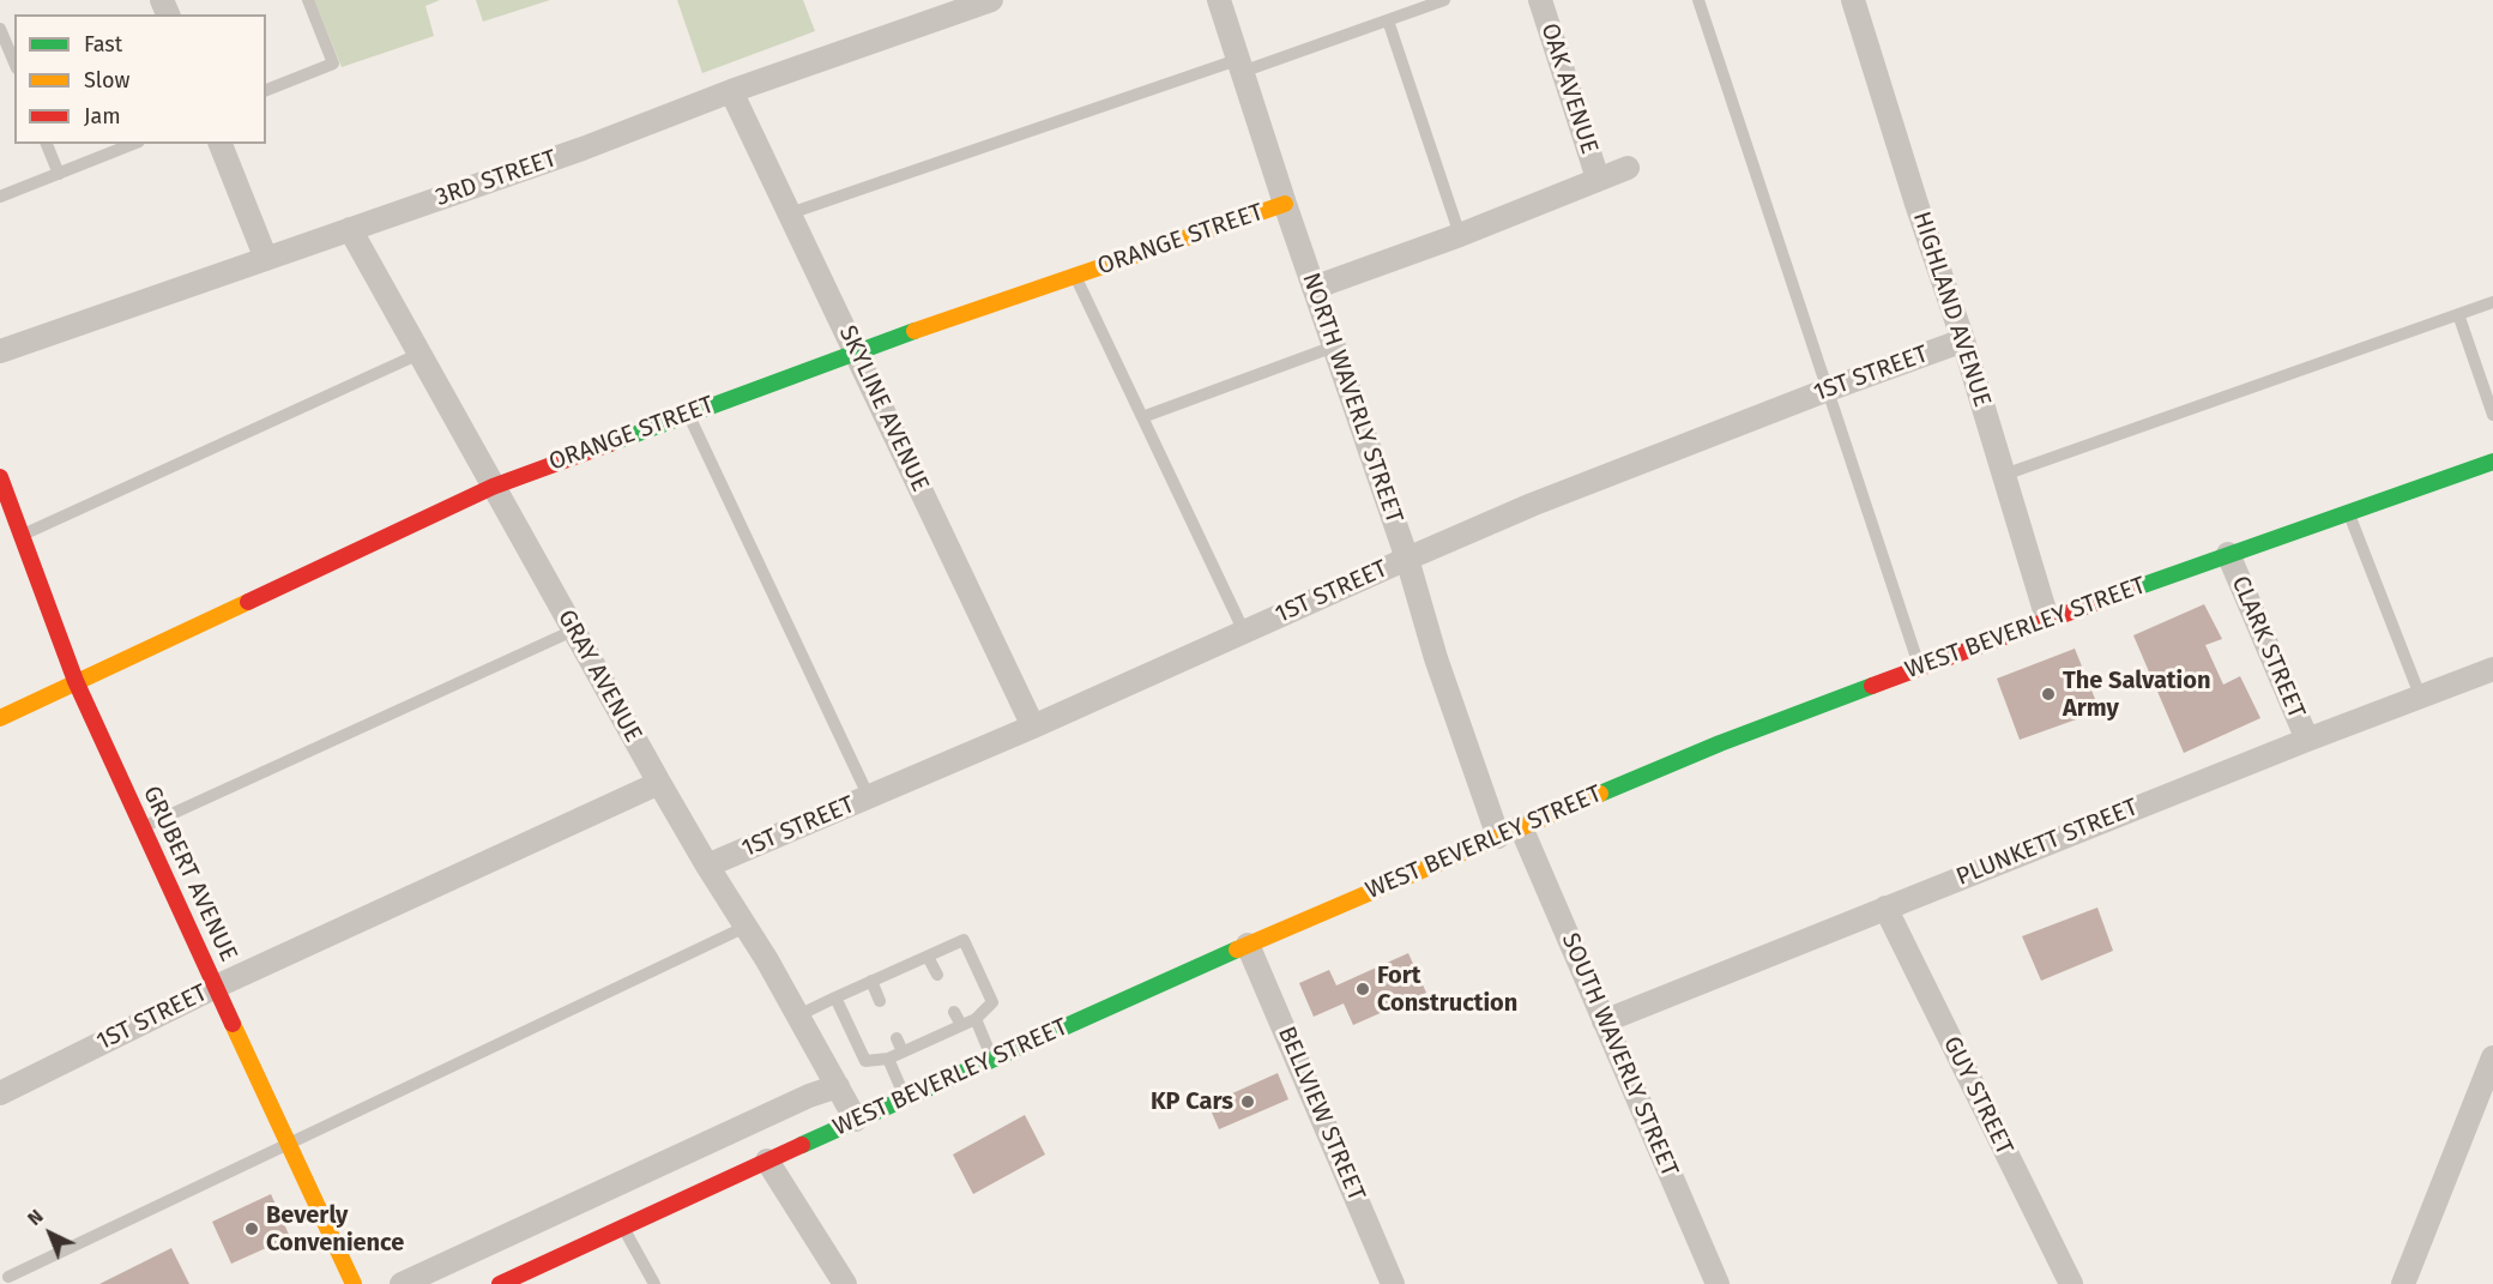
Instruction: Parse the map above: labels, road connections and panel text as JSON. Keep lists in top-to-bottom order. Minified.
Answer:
{"streets":{"street":["OAK AVENUE","3RD STREET","ORANGE STREET","HIGHLAND AVENUE","1ST STREET","NORTH WAVERLY STREET","SKYLINE AVENUE","WEST BEVERLEY STREET","CLARK STREET","GRAY AVENUE","PLUNKETT STREET","GRUBERT AVENUE","SOUTH WAVERLY STREET","GUY STREET","BELLVIEW STREET"]},"crossings":[["3RD STREET","SKYLINE AVENUE"],["3RD STREET","GRAY AVENUE"],["ORANGE STREET","NORTH WAVERLY STREET"],["ORANGE STREET","SKYLINE AVENUE"],["ORANGE STREET","GRAY AVENUE"],["ORANGE STREET","GRUBERT AVENUE"],["HIGHLAND AVENUE","1ST STREET"],["HIGHLAND AVENUE","WEST BEVERLEY STREET"],["1ST STREET","NORTH WAVERLY STREET"],["1ST STREET","SKYLINE AVENUE"],["1ST STREET","GRAY AVENUE"],["1ST STREET","GRUBERT AVENUE"],["NORTH WAVERLY STREET","WEST BEVERLEY STREET"],["WEST BEVERLEY STREET","CLARK STREET"],["WEST BEVERLEY STREET","GRAY AVENUE"],["WEST BEVERLEY STREET","SOUTH WAVERLY STREET"],["WEST BEVERLEY STREET","BELLVIEW STREET"],["CLARK STREET","PLUNKETT STREET"],["PLUNKETT STREET","SOUTH WAVERLY STREET"],["PLUNKETT STREET","GUY STREET"]],"places":["The Salvation Army","Fort Construction","KP Cars","Beverly Convenience"],"legend":["Fast","Slow","Jam"],"north":"top left"}
